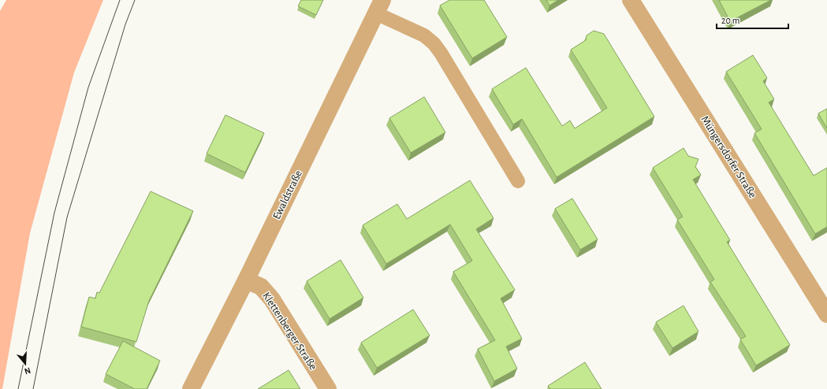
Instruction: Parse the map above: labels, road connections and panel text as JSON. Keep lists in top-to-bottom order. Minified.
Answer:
{"streets":{"street":["Müngersdorfer Straße","Ewaldstraße","Klettenberger Straße"]},"crossings":[["Ewaldstraße","Klettenberger Straße"]],"scale_bar":"20 m","north":"bottom"}
